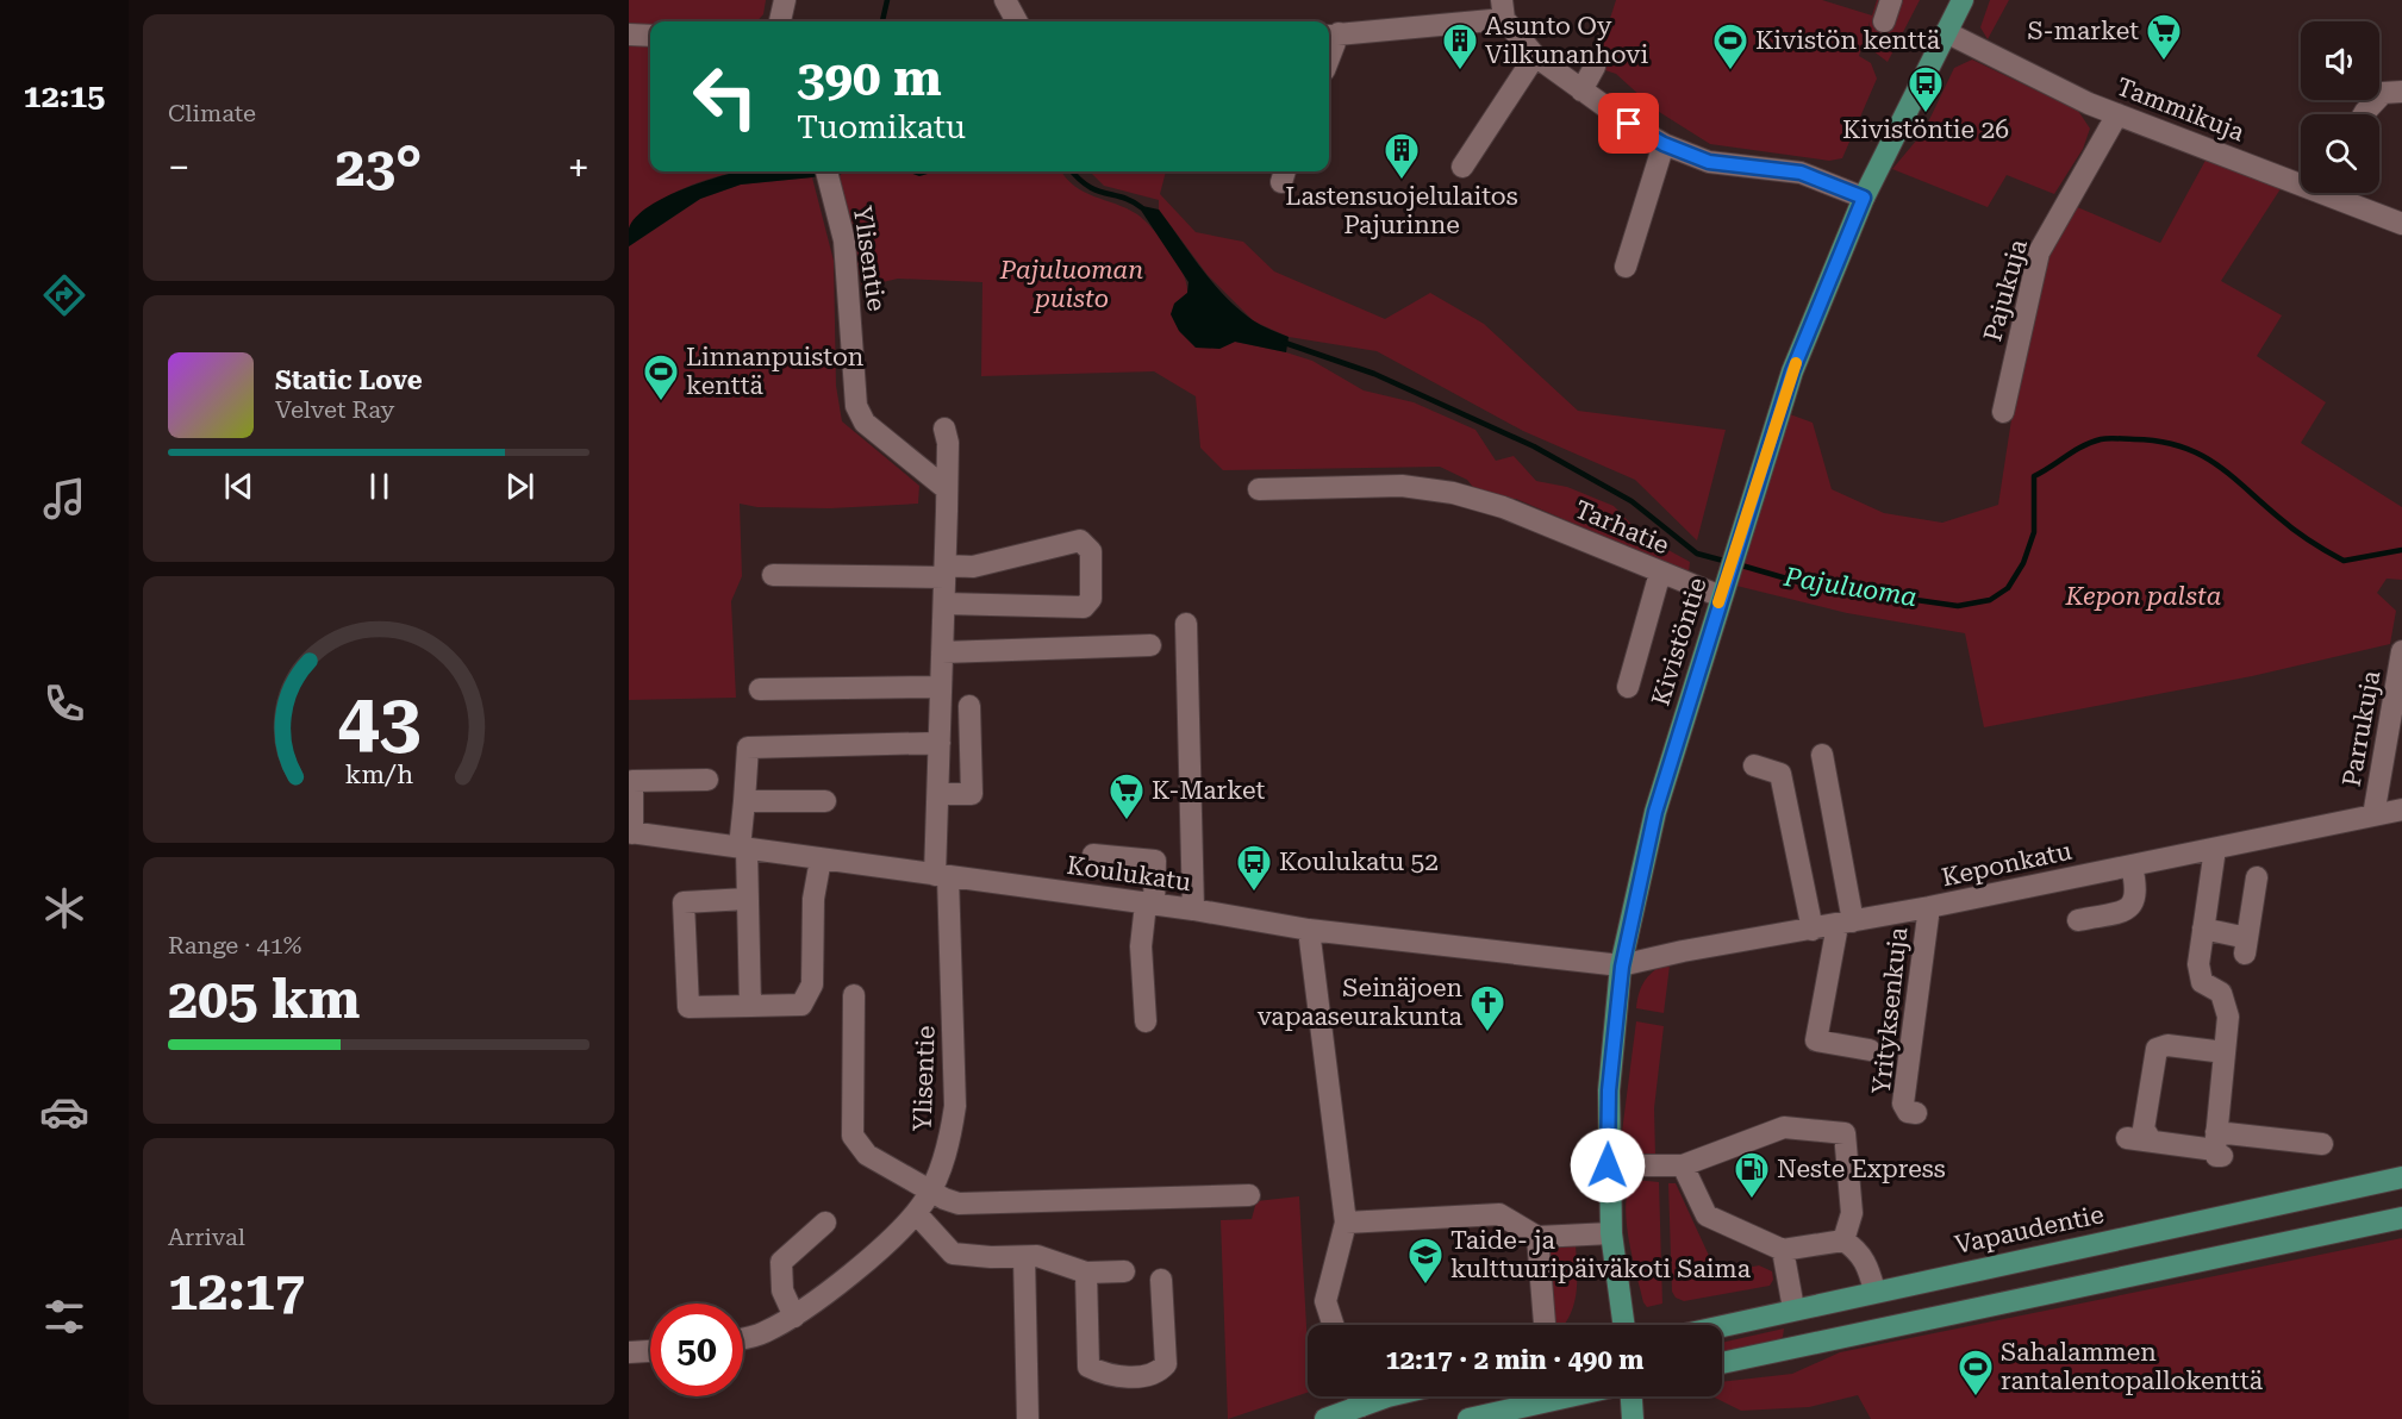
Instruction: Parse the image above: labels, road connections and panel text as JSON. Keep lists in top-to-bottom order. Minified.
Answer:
{"streets":{"main road":["Kivistöntie","Vapaudentie"],"street":["Tammikuja","Ylisentie","Pajukuja","Tarhatie","Parrukuja","Keponkatu","Koulukatu","Yrityksenkuja"]},"crossings":[["Tammikuja","Pajukuja"],["Tammikuja","Kivistöntie"],["Ylisentie","Koulukatu"],["Tarhatie","Kivistöntie"],["Kivistöntie","Keponkatu"],["Kivistöntie","Koulukatu"],["Parrukuja","Keponkatu"],["Keponkatu","Koulukatu"],["Keponkatu","Yrityksenkuja"]],"water":["Pajuluoma"],"parks":["Pajuluoman puisto","Kepon palsta"],"places":{"supermarket":["S-market","K-Market"],"building":["Asunto Oy Vilkunanhovi","Lastensuojelulaitos Pajurinne"],"sports":["Kivistön kenttä","Linnanpuiston kenttä","Sahalammen rantalentopallokenttä"],"bus stop":["Kivistöntie 26","Koulukatu 52"],"church":["Seinäjoen vapaaseurakunta"],"fuel station":["Neste Express"],"school or university":["Taide- ja kulttuuripäiväkoti Saima"]},"page":{"tabs":"12:15","tile":["Climate",["Range · 41%","205 km"],["Arrival","12:17"]],"turn":["390 m","Tuomikatu"],"heat":["−","23°","+"],"song":["Static Love","Velvet Ray"],"limit":"50","trip":"12:17 · 2 min · 490 m","gauge":["43","km/h"]}}
